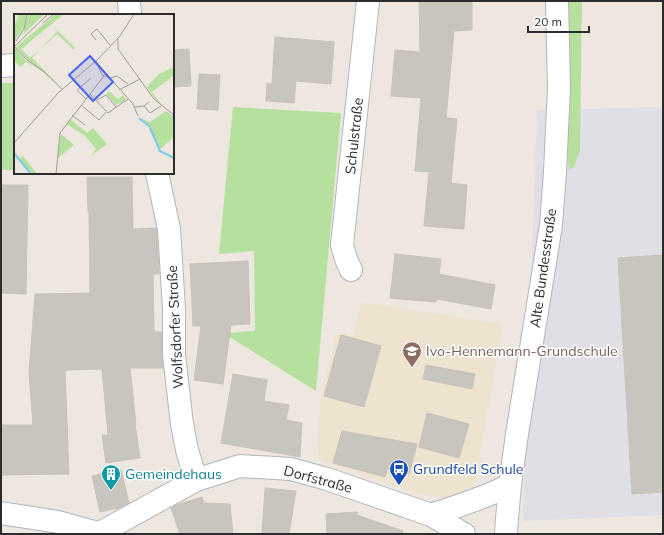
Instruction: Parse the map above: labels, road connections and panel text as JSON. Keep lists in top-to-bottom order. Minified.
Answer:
{"streets":{"street":["Schulstraße","Alte Bundesstraße","Wolfsdorfer Straße","Dorfstraße"]},"crossings":[["Wolfsdorfer Straße","Dorfstraße"]],"places":{"school or university":["Ivo-Hennemann-Grundschule"],"bus stop":["Grundfeld Schule"],"building":["Gemeindehaus"]},"scale_bar":"20 m"}
